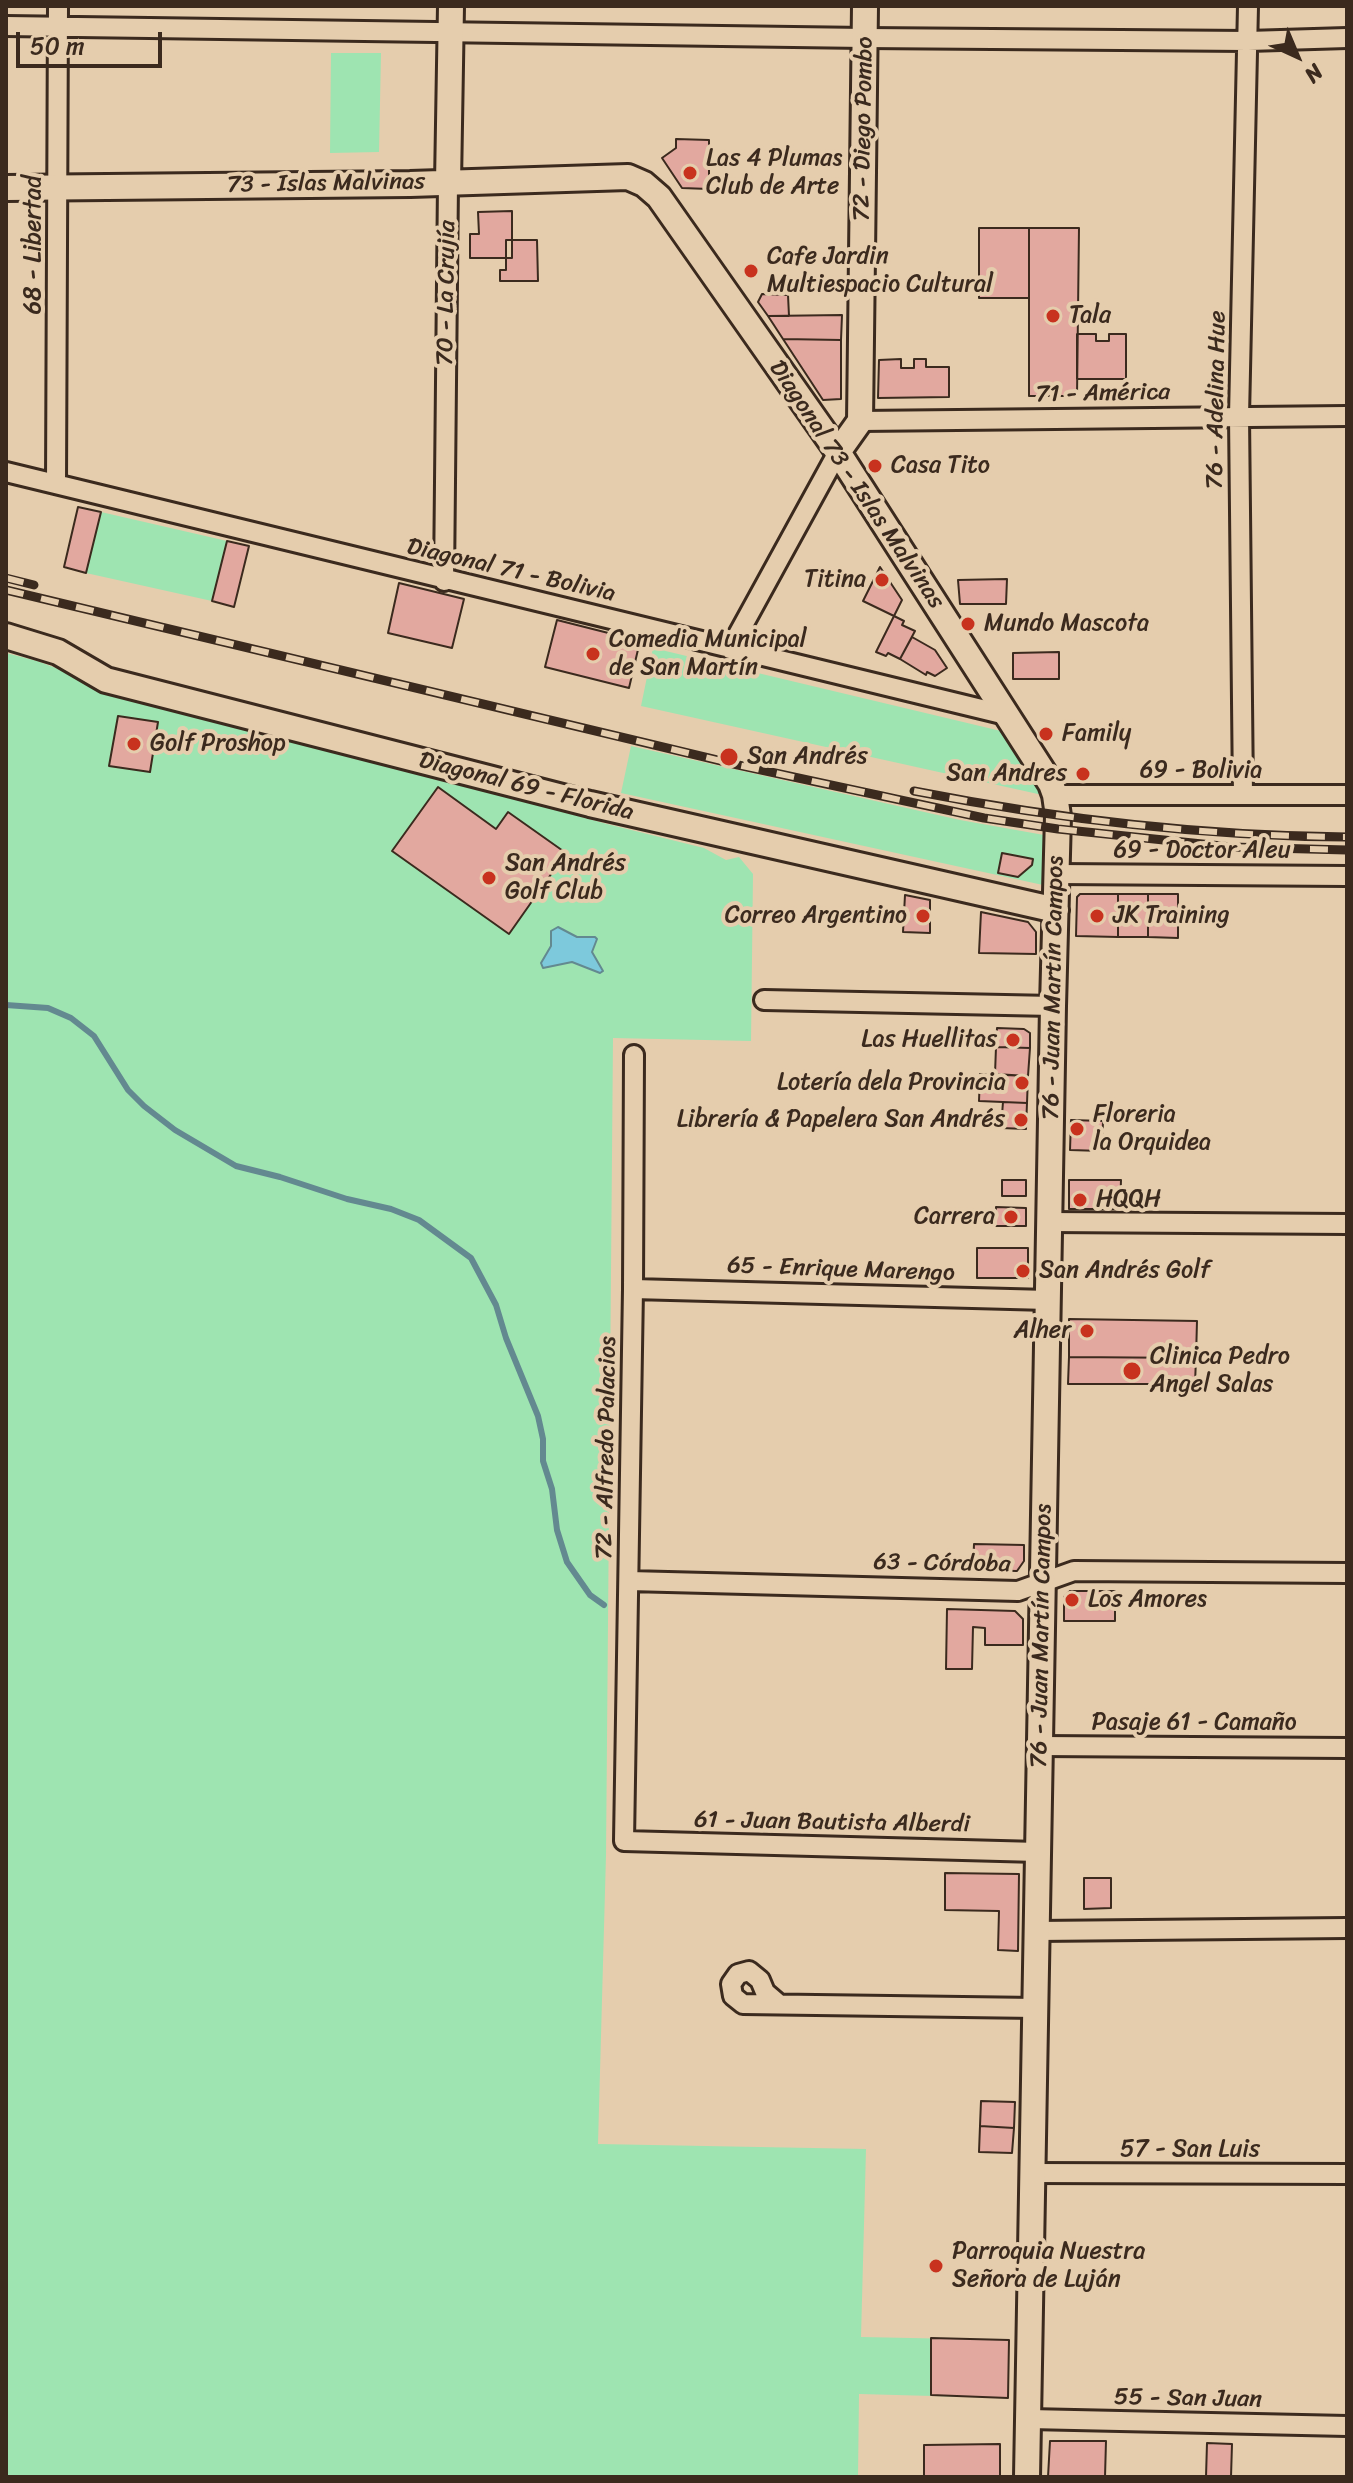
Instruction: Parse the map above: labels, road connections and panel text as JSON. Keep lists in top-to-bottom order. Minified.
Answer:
{"streets":{"main road":["72 - Diego Pombo","73 - Islas Malvinas","70 - La Crujía","Diagonal 73 - Islas Malvinas","Diagonal 69 - Florida","76 - Juan Martín Campos"],"street":["68 - Libertad","71 - América","76 - Adelina Hue","Diagonal 71 - Bolivia","69 - Bolivia","69 - Doctor Aleu","65 - Enrique Marengo","72 - Alfredo Palacios","63 - Córdoba","Pasaje 61 - Camaño","61 - Juan Bautista Alberdi","57 - San Luis","55 - San Juan"]},"crossings":[["72 - Diego Pombo","71 - América"],["73 - Islas Malvinas","68 - Libertad"],["73 - Islas Malvinas","70 - La Crujía"],["73 - Islas Malvinas","Diagonal 73 - Islas Malvinas"],["68 - Libertad","Diagonal 71 - Bolivia"],["70 - La Crujía","Diagonal 71 - Bolivia"],["71 - América","76 - Adelina Hue"],["76 - Adelina Hue","69 - Bolivia"],["Diagonal 73 - Islas Malvinas","Diagonal 71 - Bolivia"],["Diagonal 73 - Islas Malvinas","69 - Bolivia"],["Diagonal 73 - Islas Malvinas","76 - Juan Martín Campos"],["69 - Bolivia","76 - Juan Martín Campos"],["Diagonal 69 - Florida","76 - Juan Martín Campos"],["69 - Doctor Aleu","76 - Juan Martín Campos"],["76 - Juan Martín Campos","65 - Enrique Marengo"],["76 - Juan Martín Campos","63 - Córdoba"],["76 - Juan Martín Campos","Pasaje 61 - Camaño"],["76 - Juan Martín Campos","61 - Juan Bautista Alberdi"],["76 - Juan Martín Campos","57 - San Luis"],["76 - Juan Martín Campos","55 - San Juan"],["65 - Enrique Marengo","72 - Alfredo Palacios"],["72 - Alfredo Palacios","63 - Córdoba"],["72 - Alfredo Palacios","61 - Juan Bautista Alberdi"]],"places":["Las 4 Plumas Club de Arte","Cafe Jardin Multiespacio Cultural","Tala","Casa Tito","Titina","Mundo Mascota","Comedia Municipal de San Martín","Family","Golf Proshop","San Andrés","San Andres","San Andrés Golf Club","Correo Argentino","JK Training","Las Huellitas","Lotería dela Provincia","Librería & Papelera San Andrés","Floreria la Orquidea","HQQH","Carrera","San Andrés Golf","Alher","Clinica Pedro Angel Salas","Los Amores","Parroquia Nuestra Señora de Luján"],"scale_bar":"50 m","north":"bottom right"}
